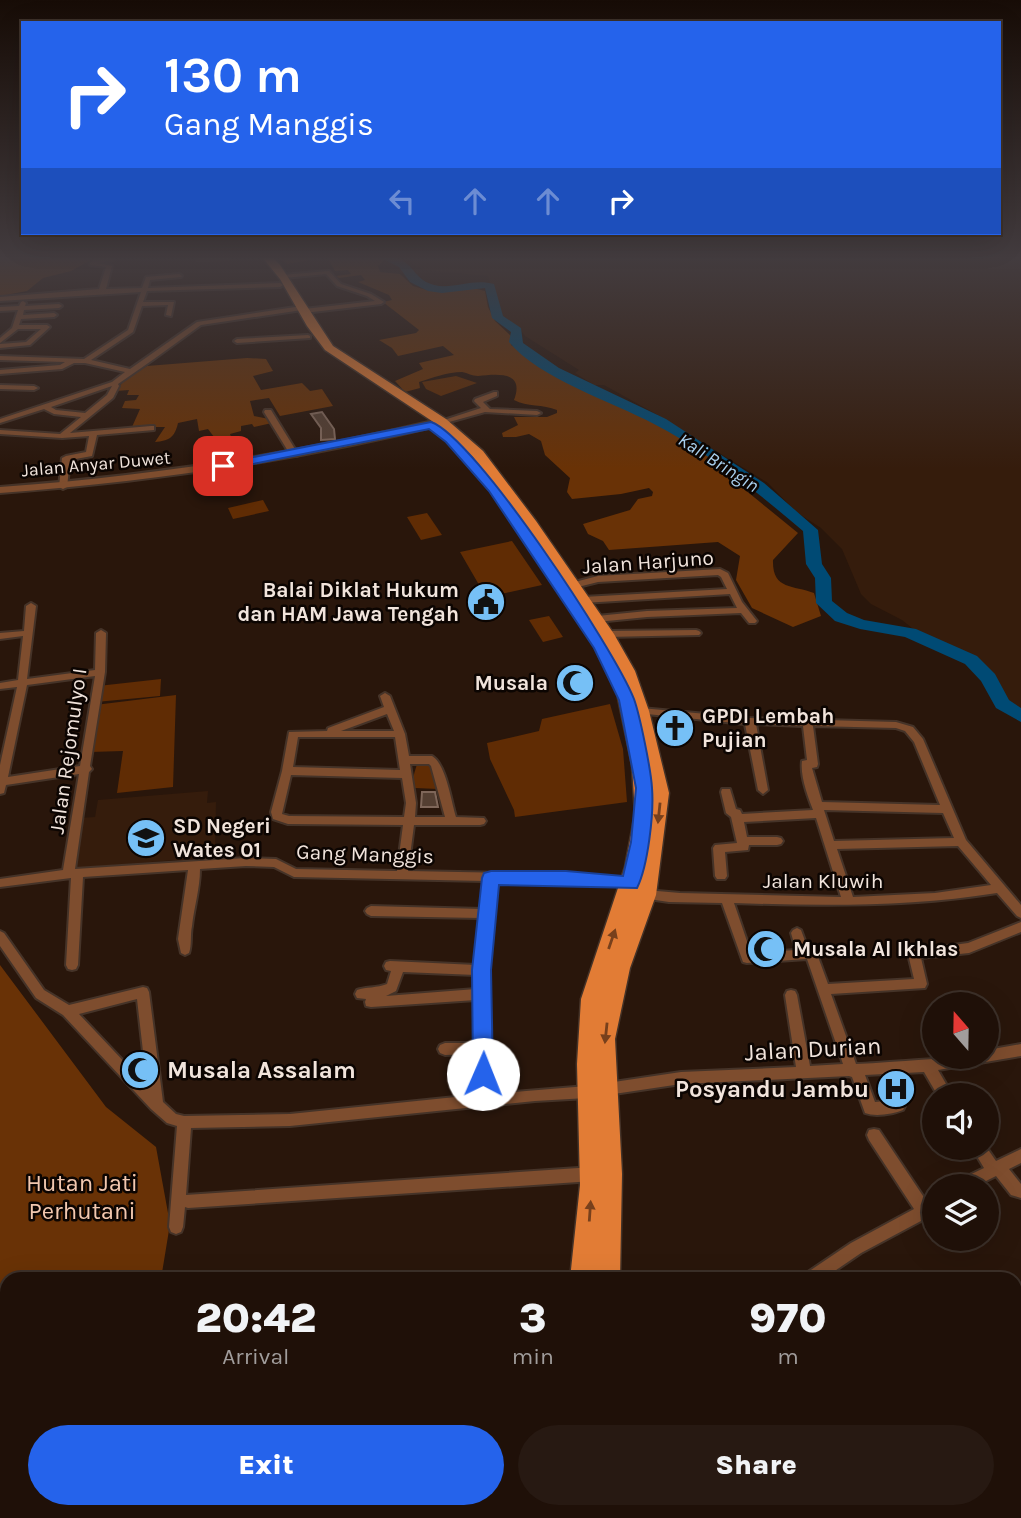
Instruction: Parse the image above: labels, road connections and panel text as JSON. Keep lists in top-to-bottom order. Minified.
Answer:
{"streets":{"street":["Jalan Anyar Duwet","Jalan Harjuno","Jalan Rejomulyo I","Gang Manggis","Jalan Kluwih","Jalan Durian"]},"crossings":[["Jalan Rejomulyo I","Gang Manggis"],["Gang Manggis","Jalan Kluwih"]],"water":["Kali Bringin"],"parks":["Hutan Jati Perhutani"],"places":{"public building":["Balai Diklat Hukum dan HAM Jawa Tengah"],"mosque":["Musala","Musala Al Ikhlas","Musala Assalam"],"church":["GPDI Lembah Pujian"],"school or university":["SD Negeri Wates 01"],"hospital":["Posyandu Jambu"]},"north":"top","page":{"turn":["130 m","Gang Manggis"],"eta":["20:42","Arrival","3","min","970","m"],"buttons":["Exit","Share"]}}
